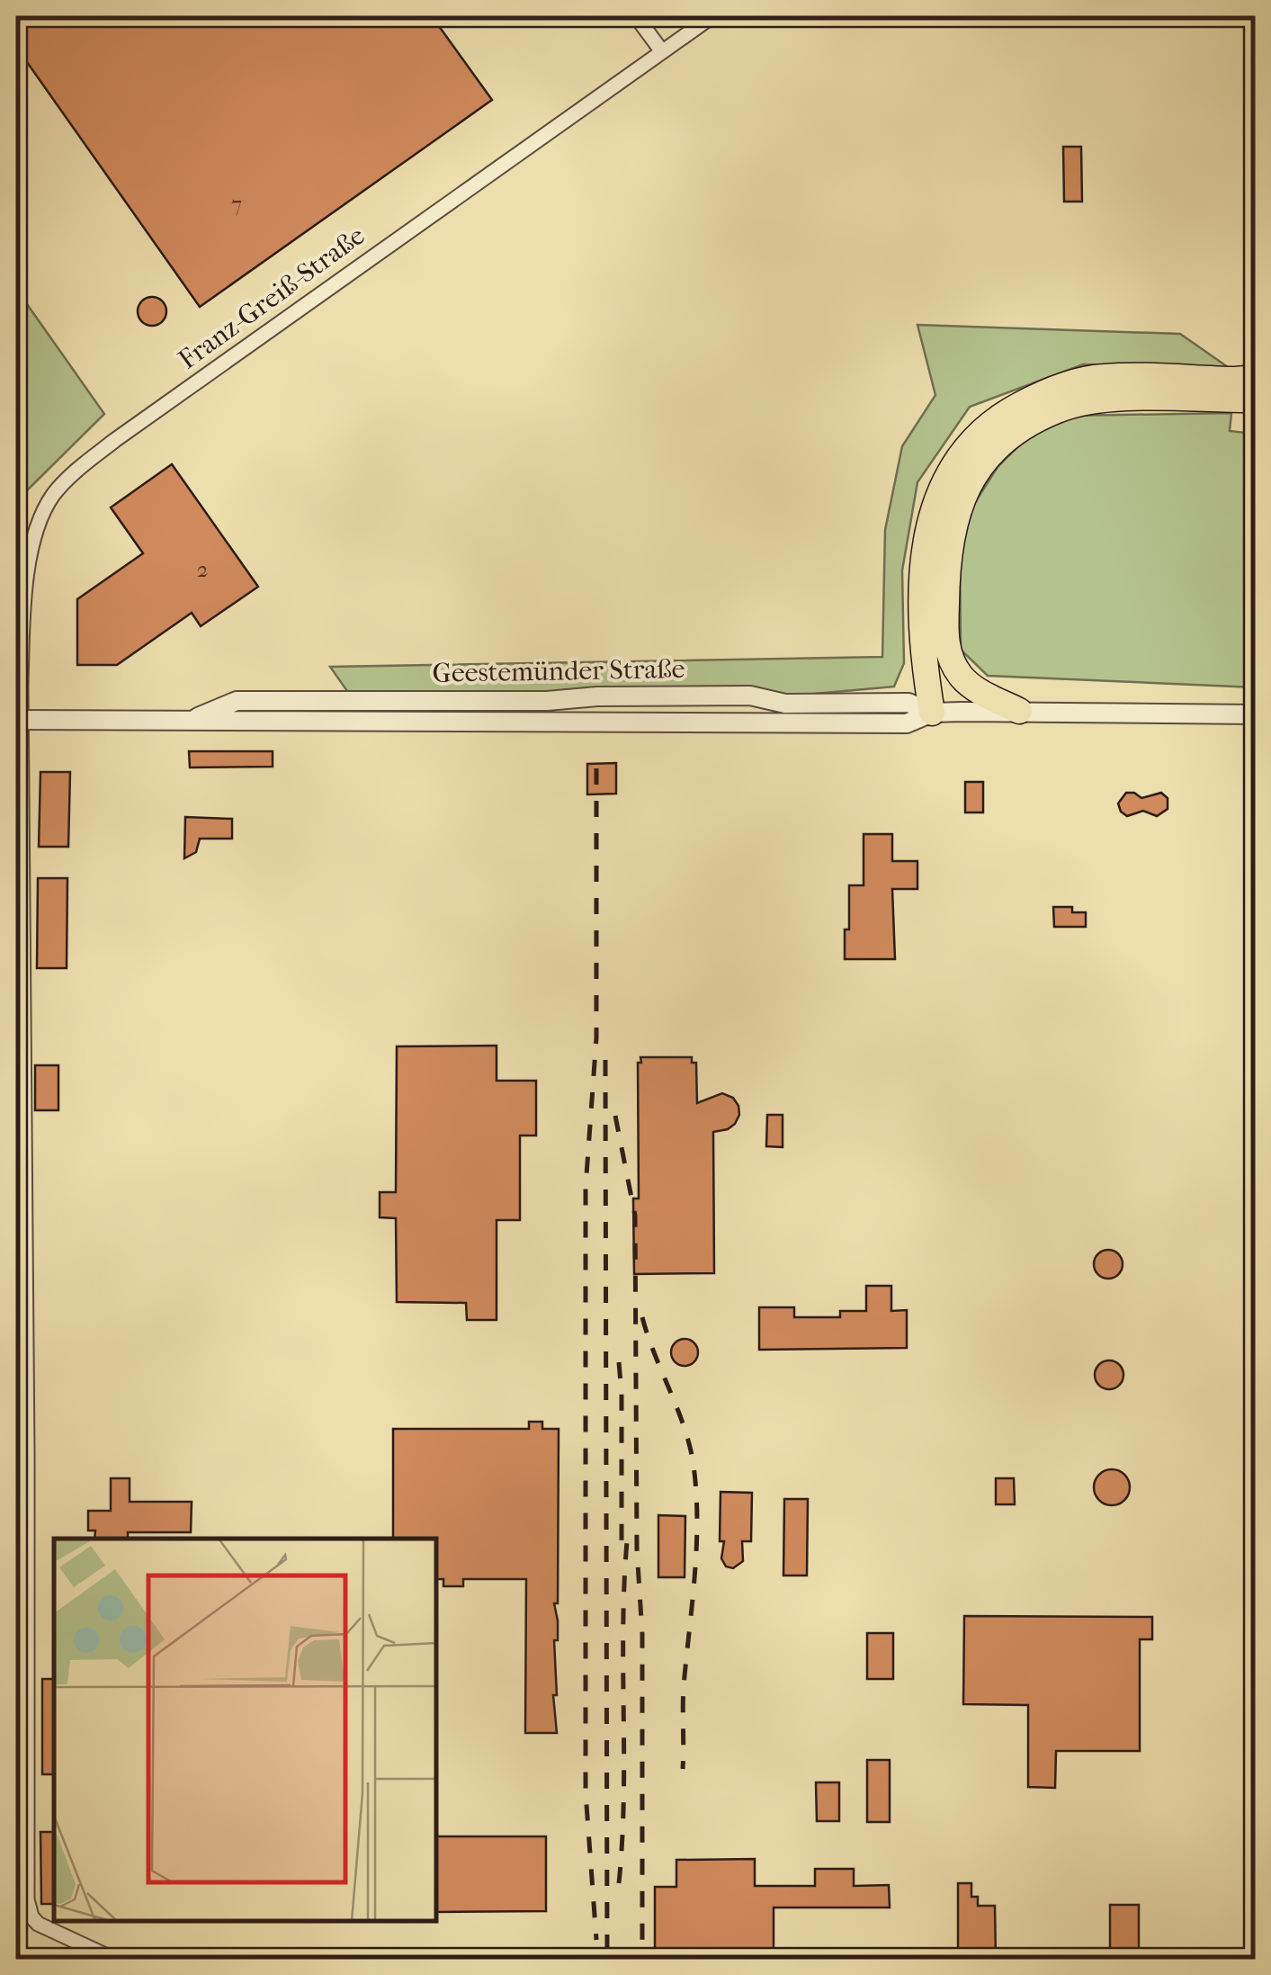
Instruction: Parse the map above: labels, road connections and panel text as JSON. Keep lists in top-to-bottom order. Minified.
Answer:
{"streets":{"street":["Franz-Greiß-Straße","Geestemünder Straße"]},"crossings":[["Franz-Greiß-Straße","Geestemünder Straße"]],"house_numbers":["7","2"]}
